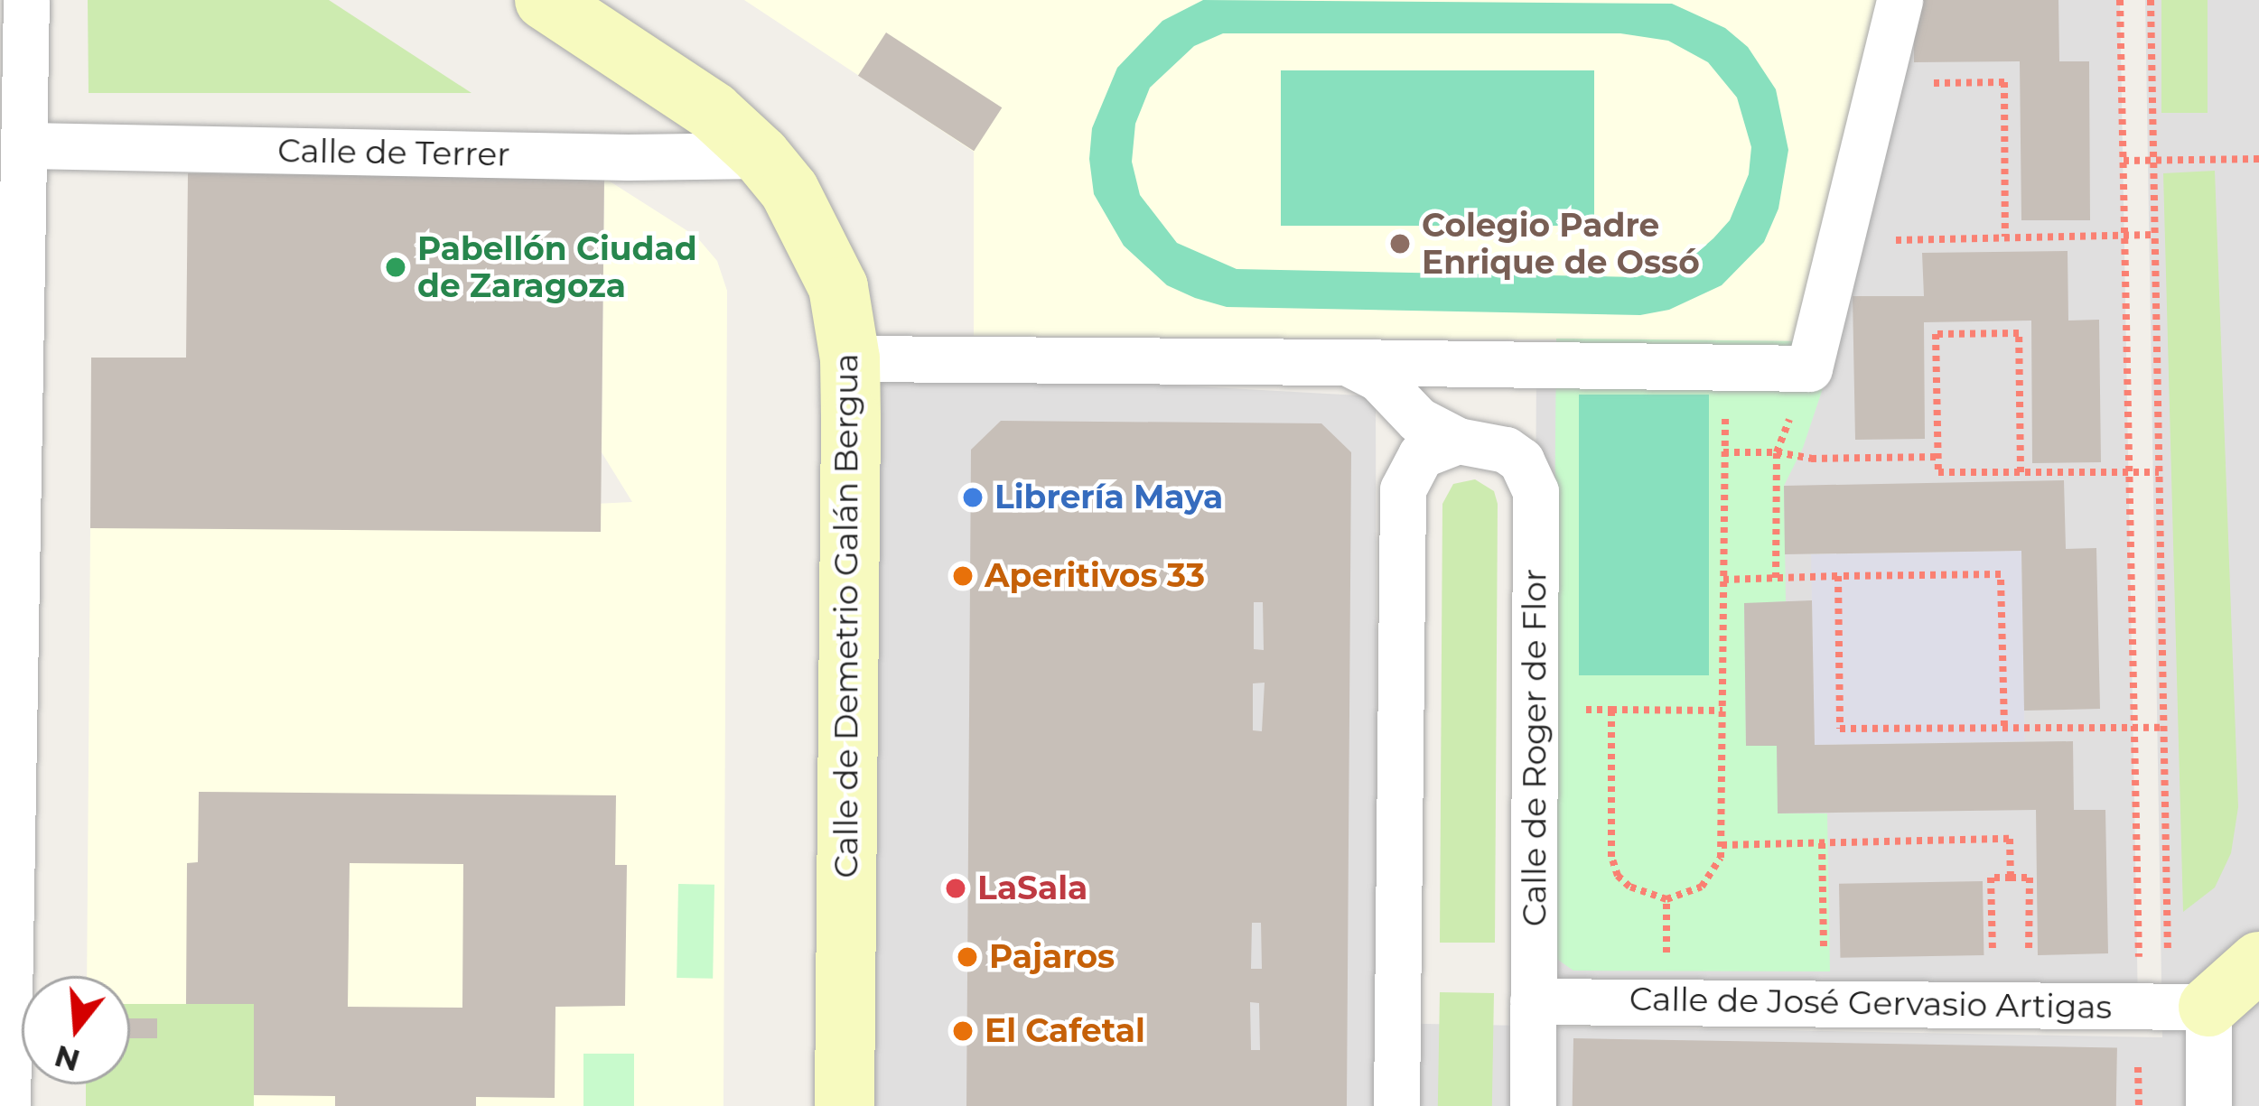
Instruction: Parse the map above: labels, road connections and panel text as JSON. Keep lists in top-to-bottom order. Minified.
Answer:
{"streets":{"street":["Calle de Terrer","Calle de Demetrio Galán Bergua","Calle de Roger de Flor","Calle de José Gervasio Artigas"]},"crossings":[["Calle de Terrer","Calle de Demetrio Galán Bergua"],["Calle de Roger de Flor","Calle de José Gervasio Artigas"]],"places":["Colegio Padre Enrique de Ossó","Pabellón Ciudad de Zaragoza","Librería Maya","Aperitivos 33","LaSala","Pajaros","El Cafetal"],"north":"bottom"}
